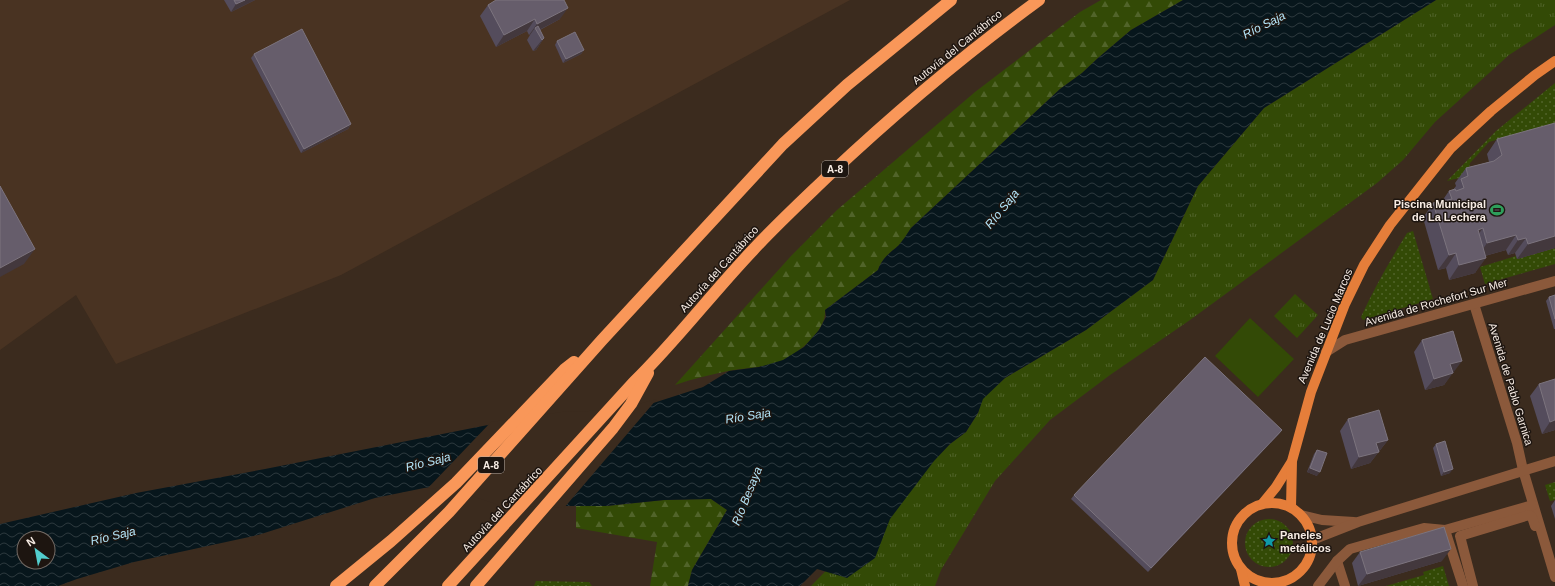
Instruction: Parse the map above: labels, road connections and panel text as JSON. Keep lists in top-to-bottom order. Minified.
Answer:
{"streets":{"highway":["Autovía del Cantábrico","A-8"],"main road":["Avenida de Lucio Marcos"],"street":["Avenida de Rochefort Sur Mer","Avenida de Pablo Garnica"]},"crossings":[["Avenida de Rochefort Sur Mer","Avenida de Lucio Marcos"],["Avenida de Rochefort Sur Mer","Avenida de Pablo Garnica"]],"water":["Río Saja","Río Besaya"],"places":{"sports":["Piscina Municipal de La Lechera"],"place":["Paneles metálicos"]},"north":"top left"}
